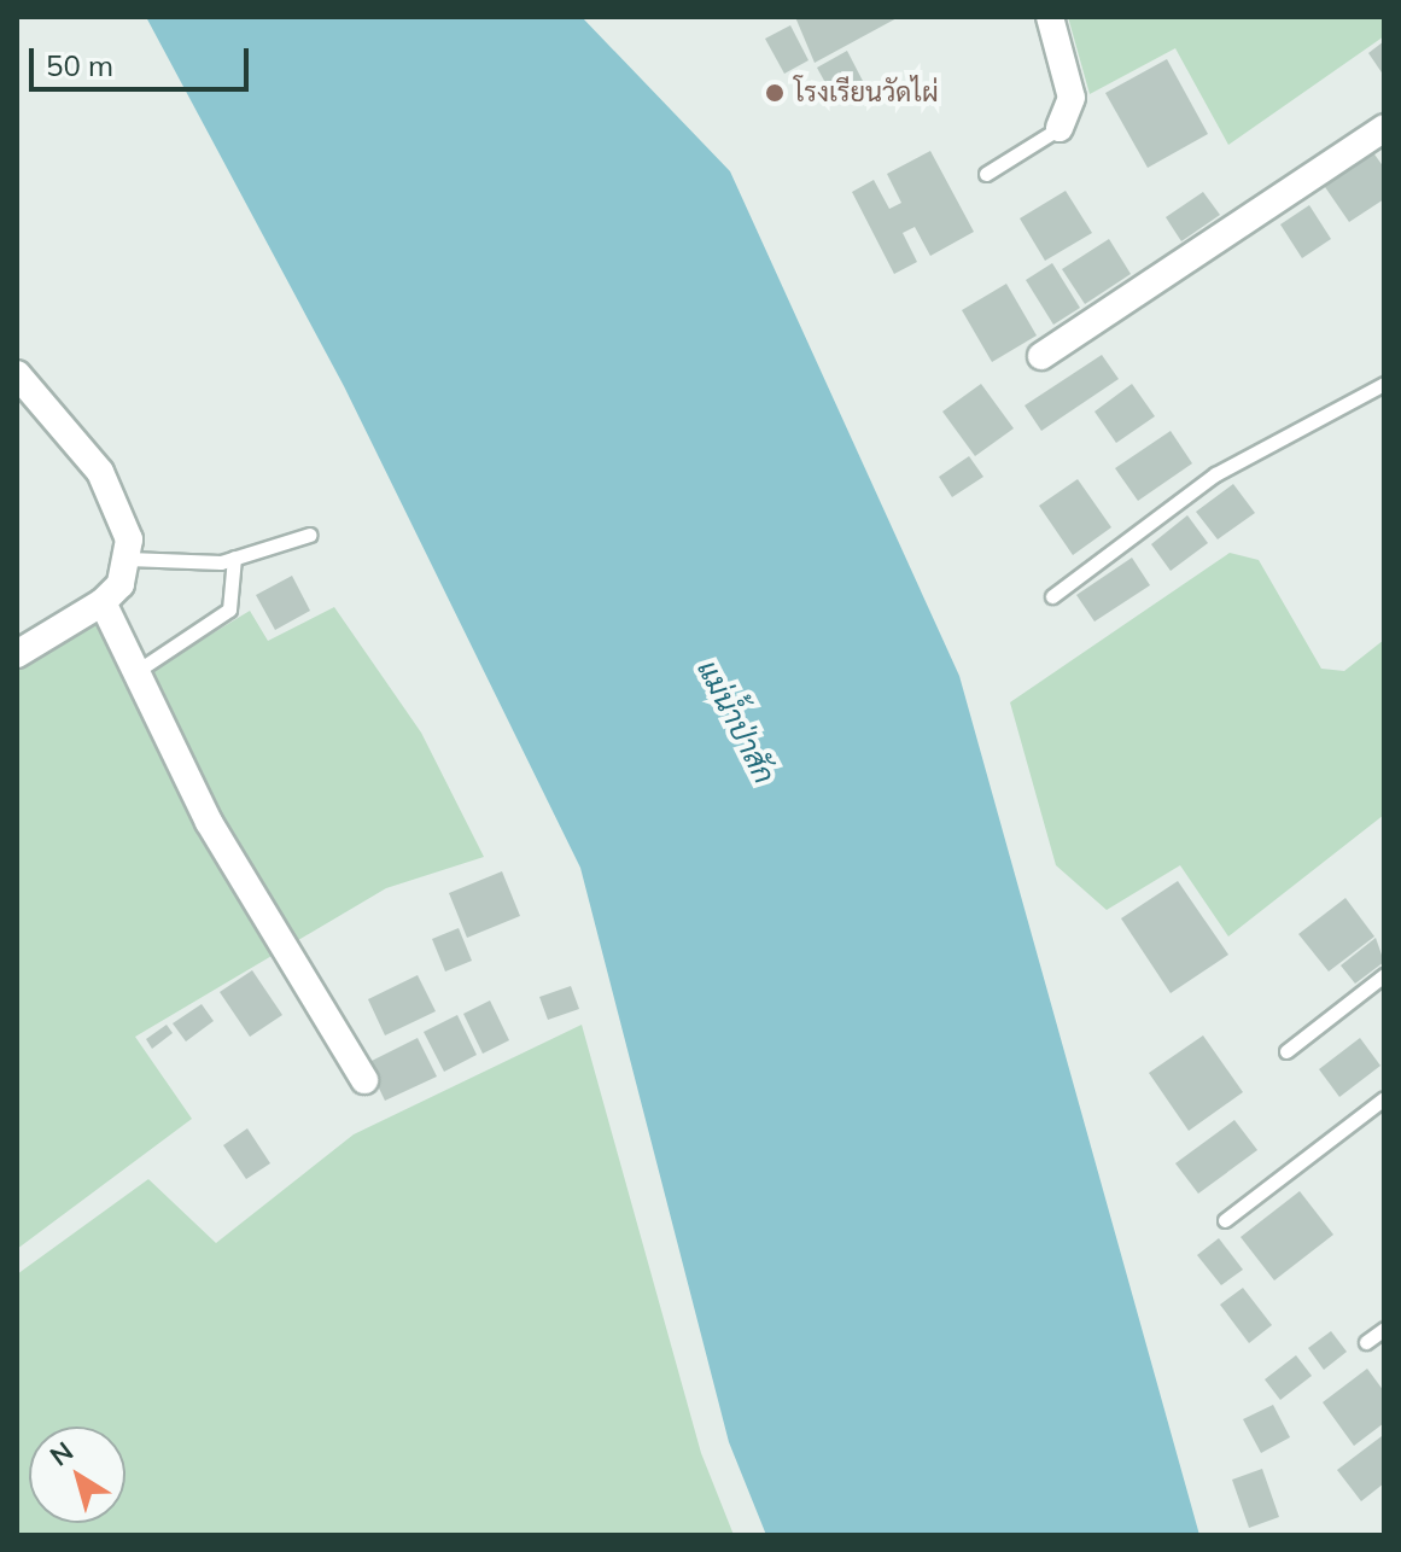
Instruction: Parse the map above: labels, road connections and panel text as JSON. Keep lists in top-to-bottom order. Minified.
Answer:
{"water":["แม่น้ำป่าสัก"],"places":["โรงเรียนวัดไผ่"],"scale_bar":"50 m","north":"top left"}
